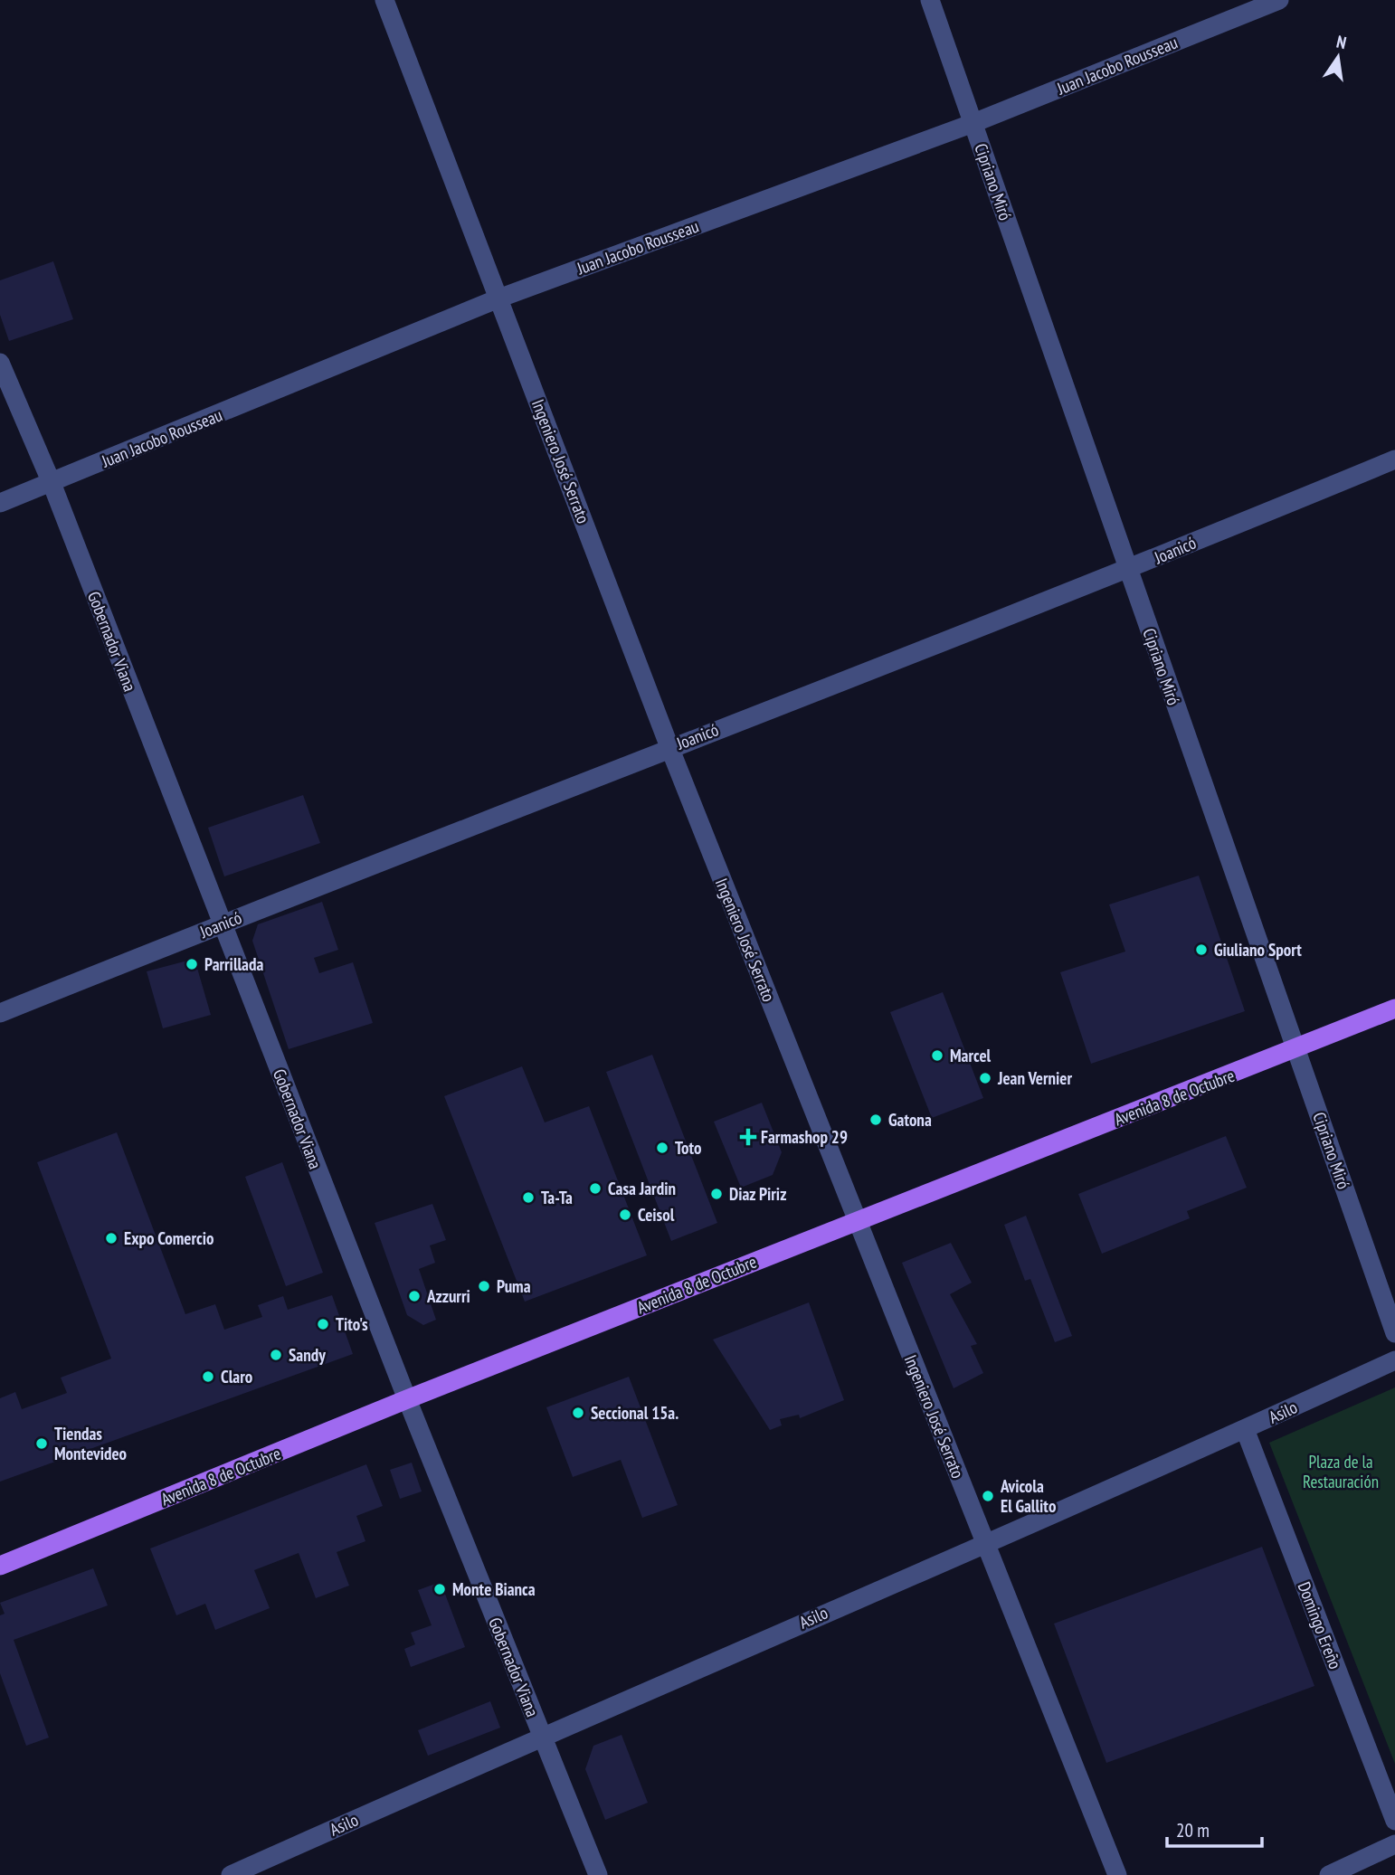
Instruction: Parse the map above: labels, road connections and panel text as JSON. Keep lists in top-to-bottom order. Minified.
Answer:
{"streets":{"main road":["Avenida 8 de Octubre"],"street":["Juan Jacobo Rousseau","Cipriano Miró","Ingeniero José Serrato","Joanicó","Gobernador Viana","Asilo","Domingo Ereño"]},"crossings":[["Juan Jacobo Rousseau","Cipriano Miró"],["Juan Jacobo Rousseau","Ingeniero José Serrato"],["Juan Jacobo Rousseau","Gobernador Viana"],["Cipriano Miró","Joanicó"],["Cipriano Miró","Avenida 8 de Octubre"],["Ingeniero José Serrato","Joanicó"],["Ingeniero José Serrato","Avenida 8 de Octubre"],["Ingeniero José Serrato","Asilo"],["Joanicó","Gobernador Viana"],["Gobernador Viana","Avenida 8 de Octubre"],["Gobernador Viana","Asilo"],["Asilo","Domingo Ereño"]],"parks":["Plaza de la Restauración"],"places":{"other":["Giuliano Sport","Parrillada","Marcel","Jean Vernier","Gatona","Toto","Casa Jardin","Diaz Piriz","Ta-Ta","Ceisol","Expo Comercio","Puma","Azzurri","Tito's","Sandy","Claro","Seccional 15a.","Tiendas Montevideo","Avicola El Gallito","Monte Bianca"],"health":["Farmashop 29"]},"scale_bar":"20 m","north":"top"}
